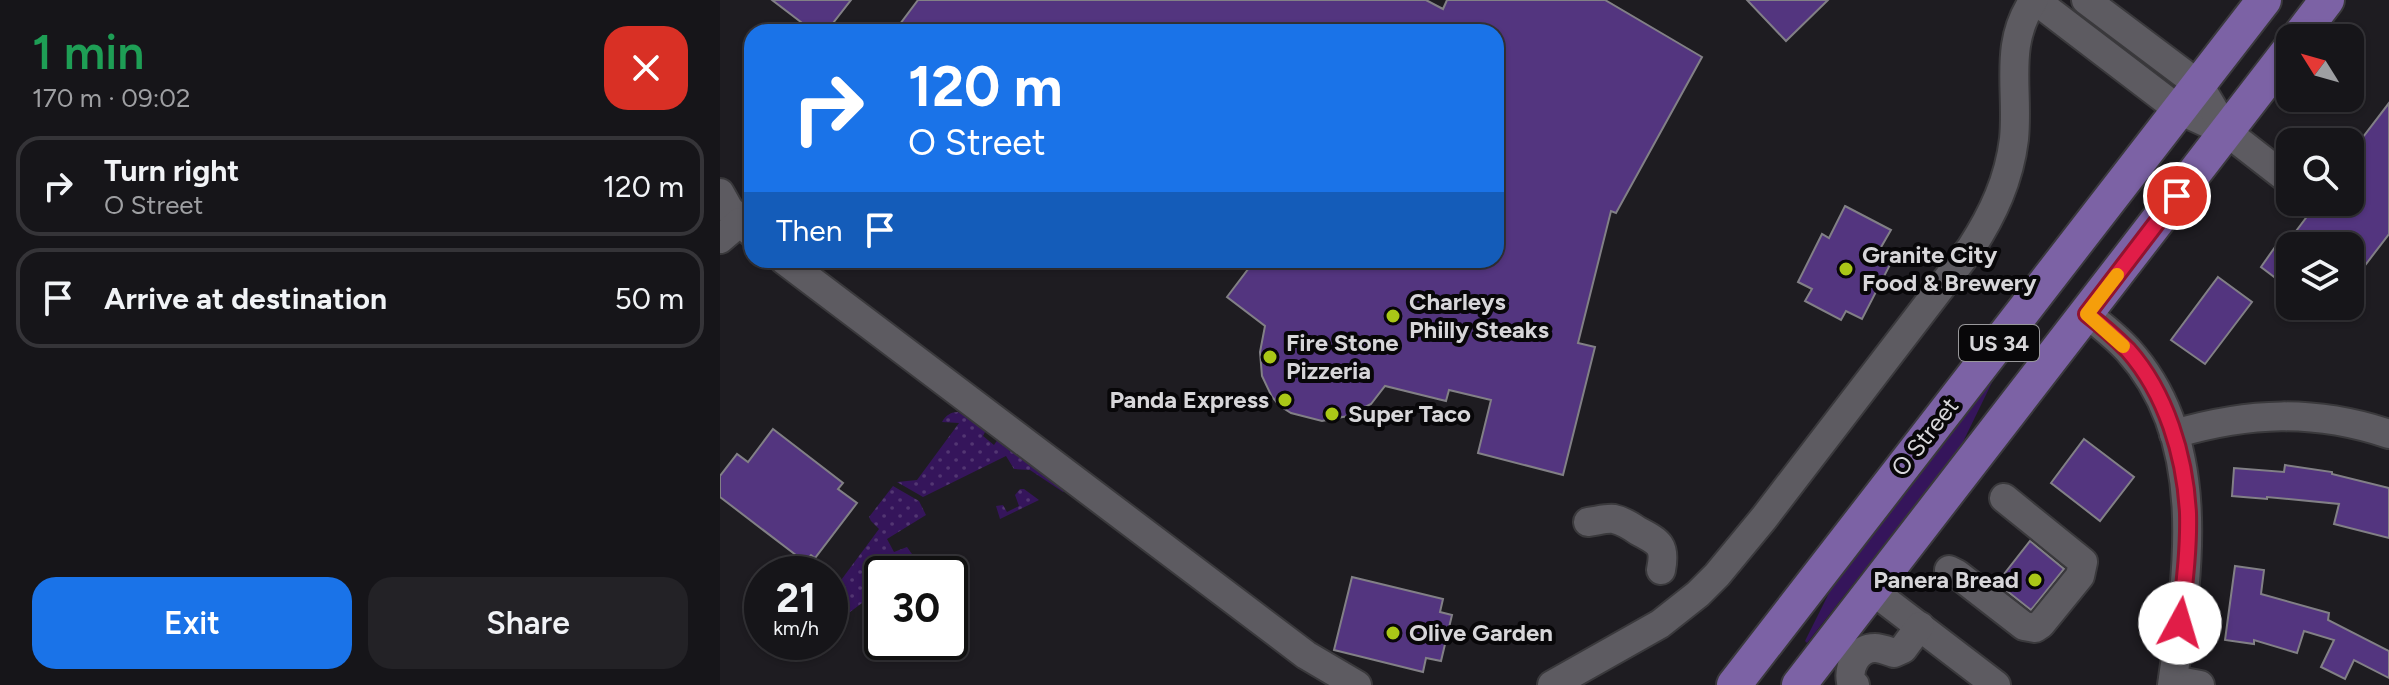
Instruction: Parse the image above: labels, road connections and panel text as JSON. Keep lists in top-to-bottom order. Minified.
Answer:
{"streets":{"main road":["US 34","O Street"]},"places":["Granite City Food & Brewery","Charleys Philly Steaks","Fire Stone Pizzeria","Panda Express","Super Taco","Panera Bread","Olive Garden"],"north":"top left","page":{"heading":["1 min","170 m · 09:02"],"turn":["120 m","O Street"],"list":[{"name":"Turn right","note":"O Street","value":"120 m"},{"name":"Arrive at destination","value":"50 m"}],"then":"Then","speed":"21 km/h","limit":"30","buttons":["Exit","Share"]}}
